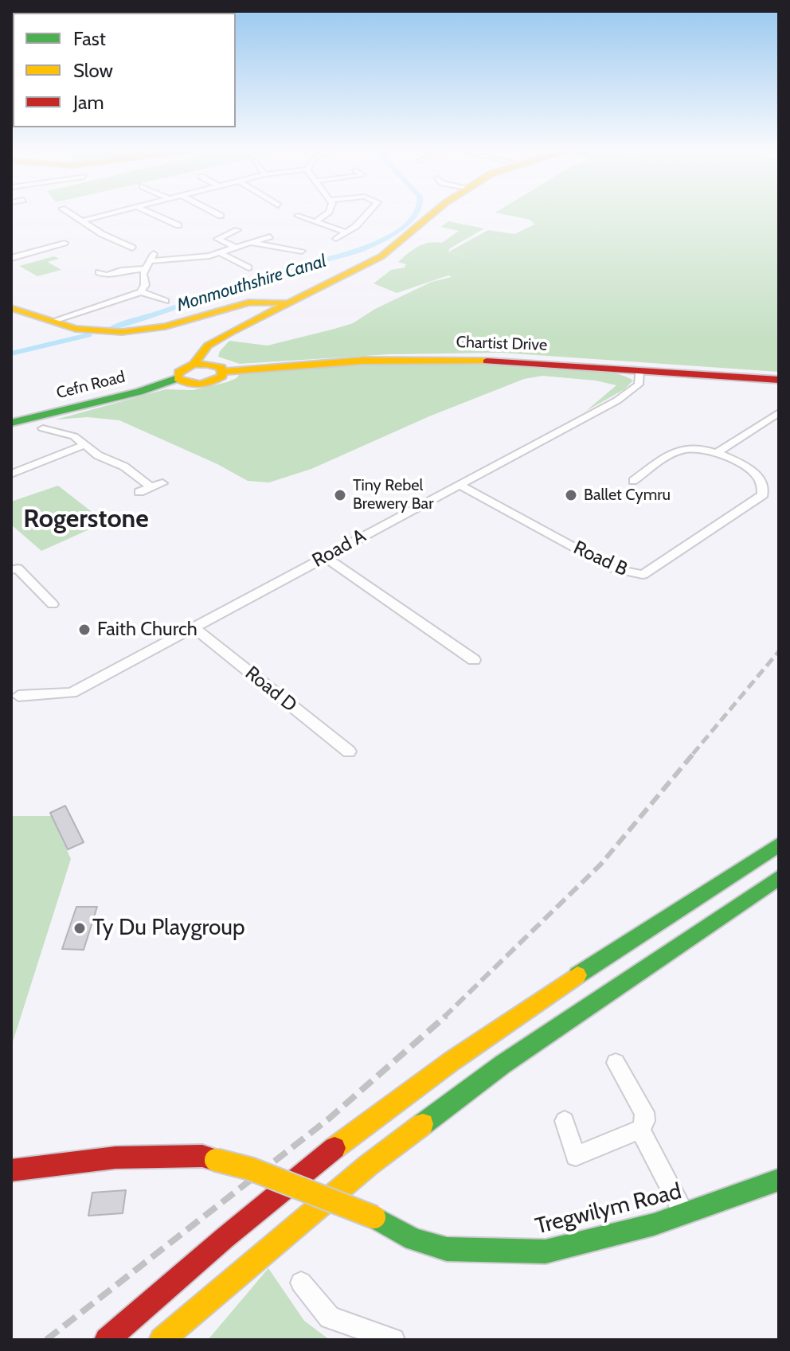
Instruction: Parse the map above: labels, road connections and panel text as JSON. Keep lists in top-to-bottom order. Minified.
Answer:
{"streets":{"main road":["Chartist Drive","Cefn Road","Tregwilym Road"],"street":["Road A","Road B","Road D"]},"crossings":[["Chartist Drive","Road A"],["Road A","Road B"],["Road A","Road D"]],"districts":["Rogerstone"],"water":["Monmouthshire Canal"],"places":["Tiny Rebel Brewery Bar","Ballet Cymru","Faith Church","Ty Du Playgroup"],"legend":["Fast","Slow","Jam"]}
